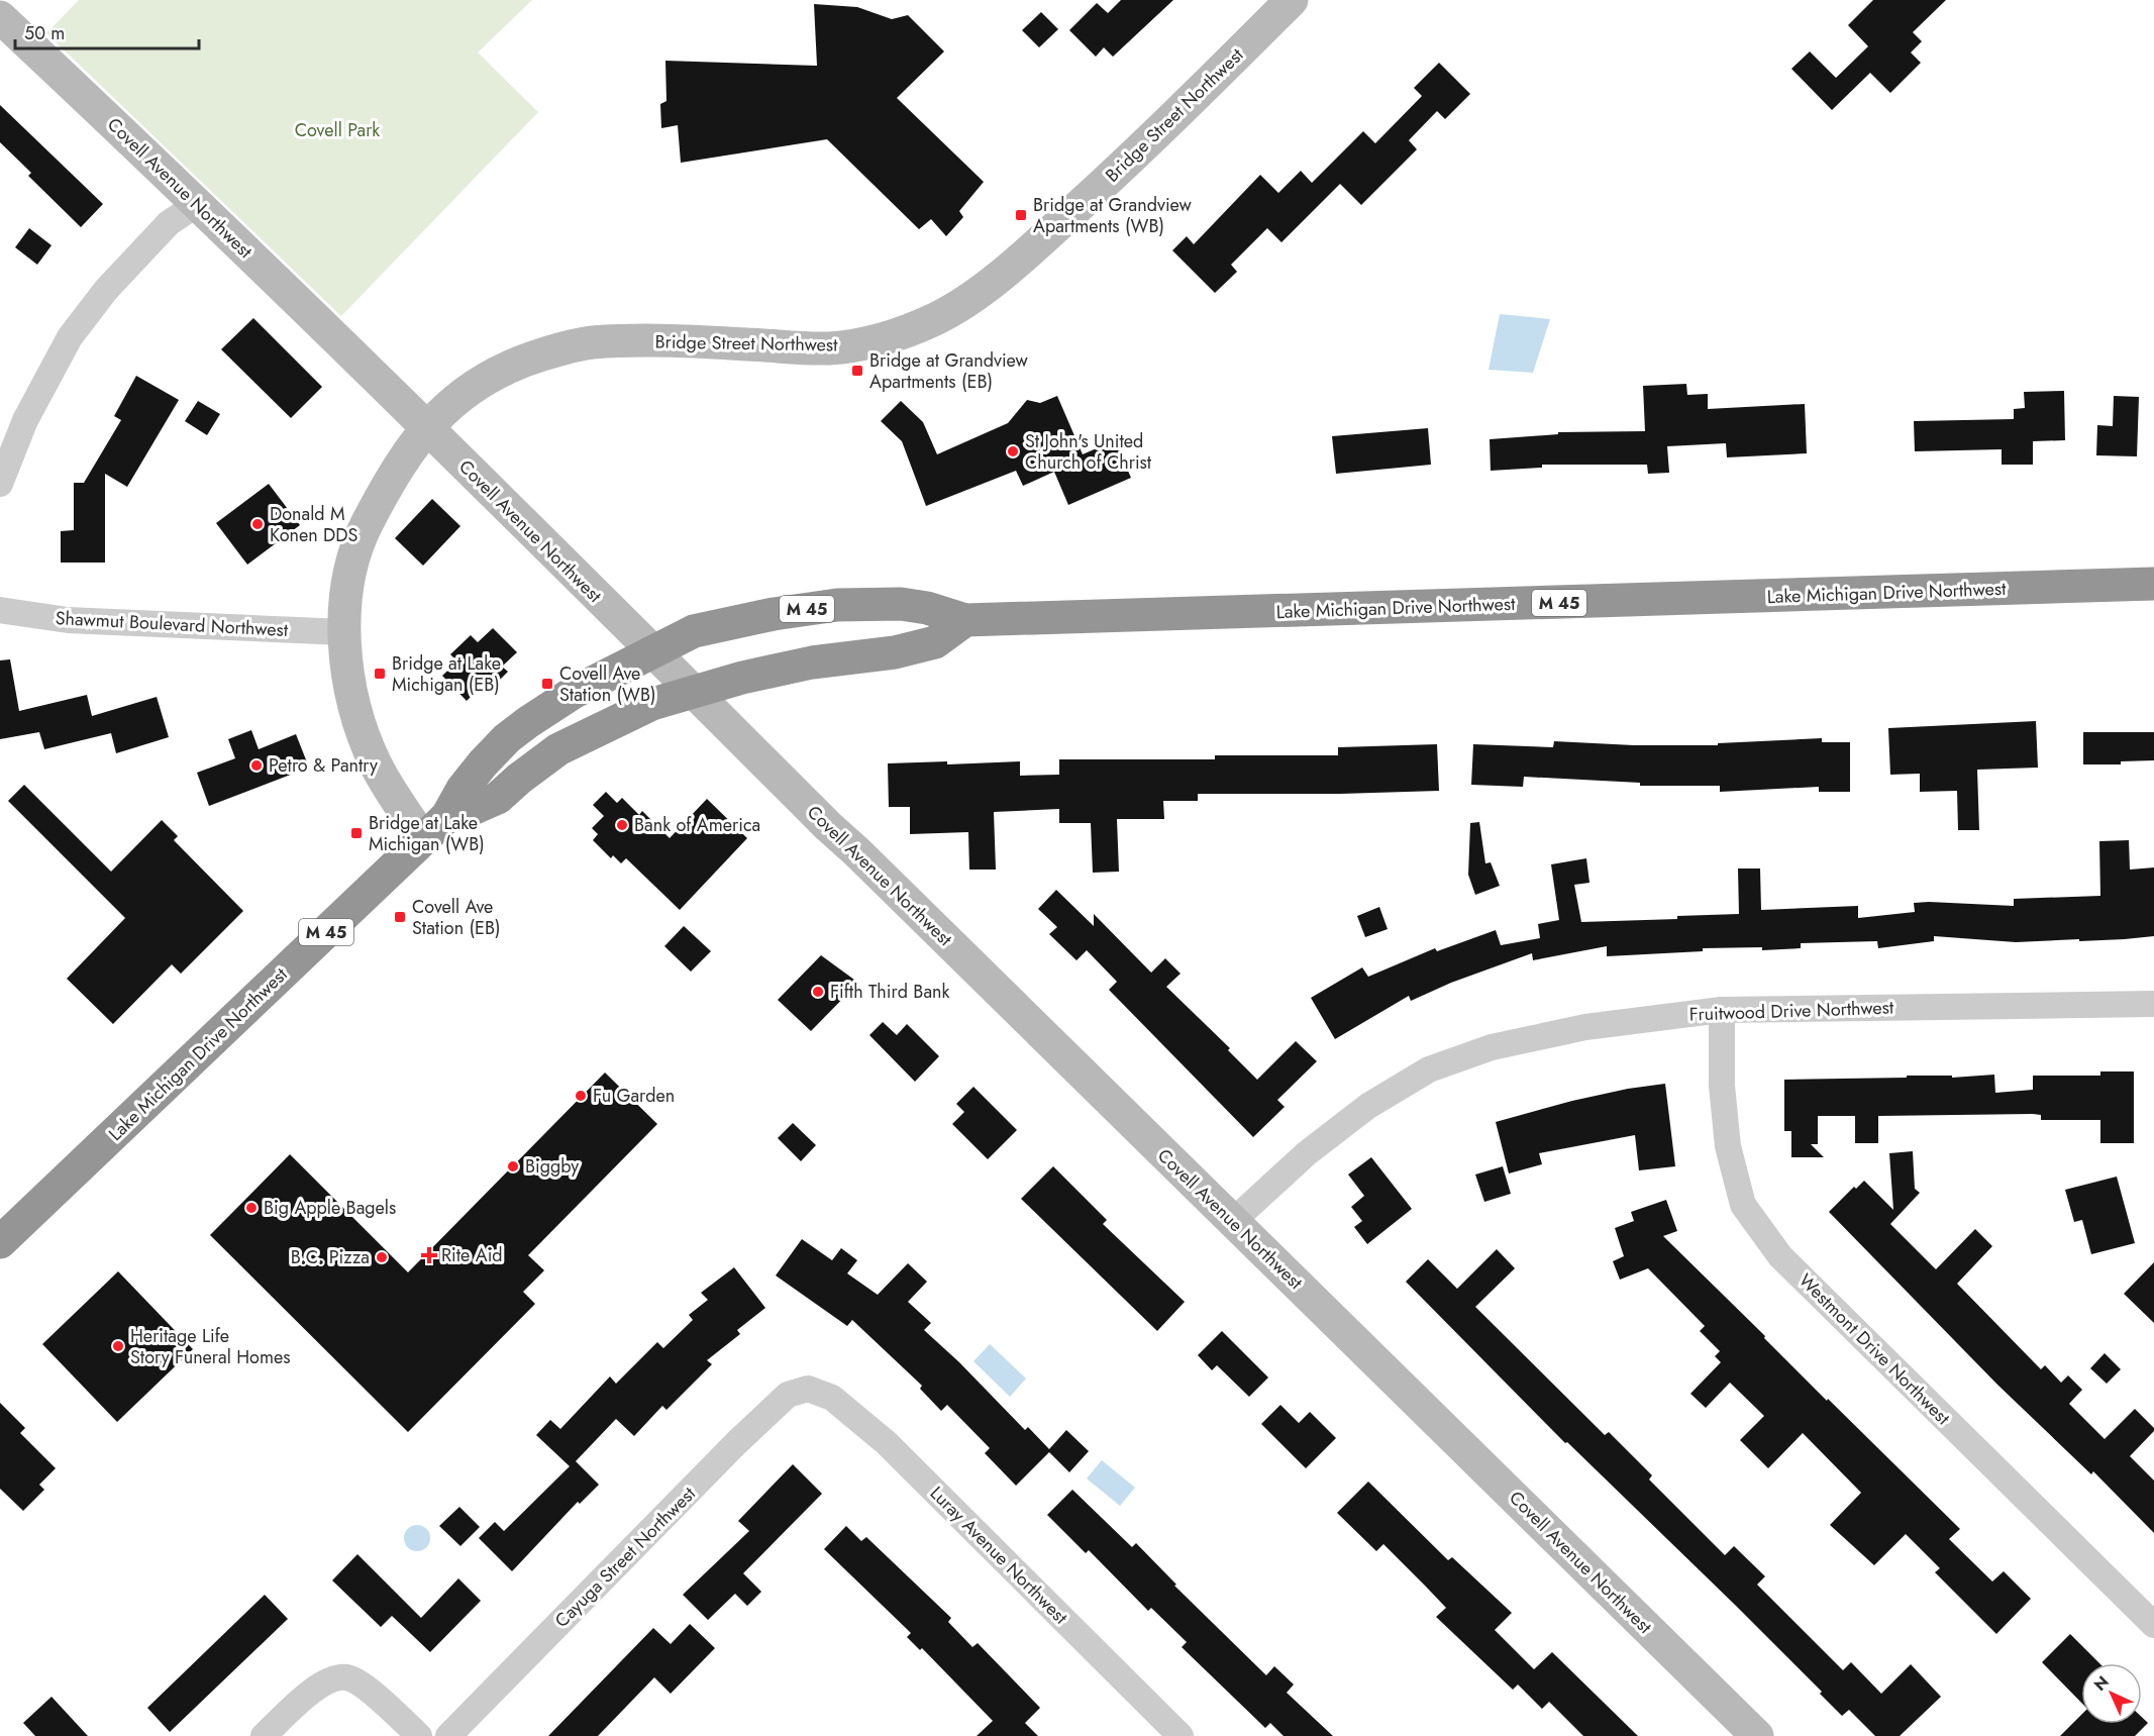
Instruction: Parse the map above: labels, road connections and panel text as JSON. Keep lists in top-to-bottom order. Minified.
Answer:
{"streets":{"highway":["Lake Michigan Drive Northwest","M 45"],"street":["Bridge Street Northwest","Covell Avenue Northwest","Shawmut Boulevard Northwest","Fruitwood Drive Northwest","Westmont Drive Northwest","Luray Avenue Northwest","Cayuga Street Northwest"]},"crossings":[["Bridge Street Northwest","Covell Avenue Northwest"],["Bridge Street Northwest","Lake Michigan Drive Northwest"],["Bridge Street Northwest","Shawmut Boulevard Northwest"],["Covell Avenue Northwest","Lake Michigan Drive Northwest"],["Covell Avenue Northwest","Fruitwood Drive Northwest"],["Fruitwood Drive Northwest","Westmont Drive Northwest"],["Luray Avenue Northwest","Cayuga Street Northwest"]],"parks":["Covell Park"],"places":{"transit":["Bridge at Grandview Apartments (WB)","Bridge at Grandview Apartments (EB)","Bridge at Lake Michigan (EB)","Covell Ave Station (WB)","Bridge at Lake Michigan (WB)","Covell Ave Station (EB)"],"other":["St John's United Church of Christ","Donald M Konen DDS","Petro & Pantry","Bank of America","Fifth Third Bank","Fu Garden","Biggby","Big Apple Bagels","B.C. Pizza","Heritage Life Story Funeral Homes"],"health":["Rite Aid"]},"scale_bar":"50 m","north":"top left"}
